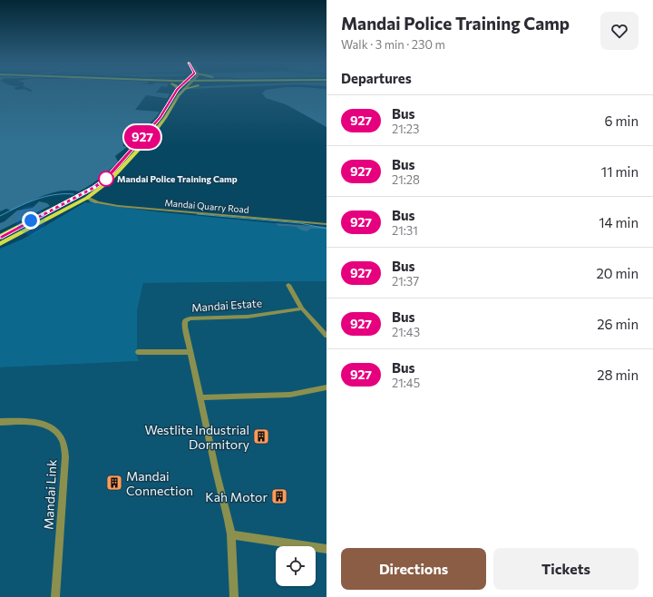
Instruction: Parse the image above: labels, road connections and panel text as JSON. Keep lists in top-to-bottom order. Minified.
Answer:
{"streets":{"street":["Mandai Quarry Road","Mandai Estate","Mandai Link"]},"places":{"other":["Mandai Police Training Camp"],"building":["Westlite Industrial Dormitory","Mandai Connection","Kah Motor"]},"lines":["bus line 927"],"page":{"on_map":"927","heading":[["Mandai Police Training Camp","Walk · 3 min · 230 m"],"Departures"],"list":[{"mark":"927","name":"Bus","note":"21:23","value":"6 min"},{"mark":"927","name":"Bus","note":"21:28","value":"11 min"},{"mark":"927","name":"Bus","note":"21:31","value":"14 min"},{"mark":"927","name":"Bus","note":"21:37","value":"20 min"},{"mark":"927","name":"Bus","note":"21:43","value":"26 min"},{"mark":"927","name":"Bus","note":"21:45","value":"28 min"}],"buttons":["Directions","Tickets"]}}
